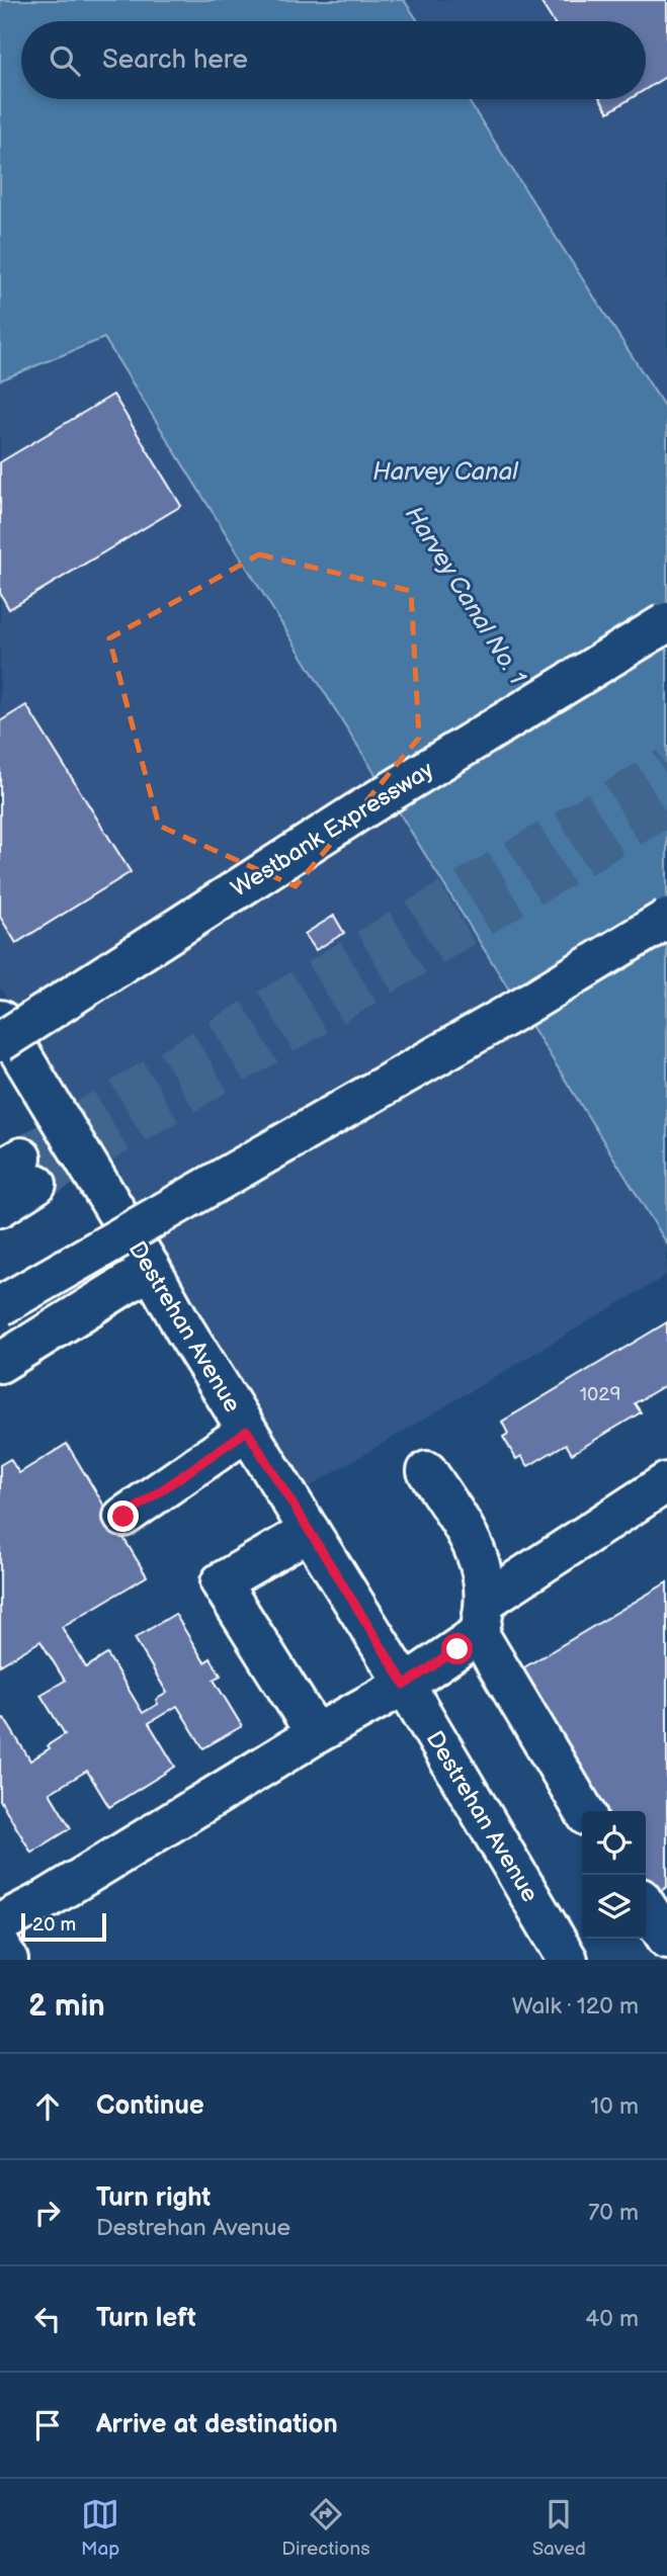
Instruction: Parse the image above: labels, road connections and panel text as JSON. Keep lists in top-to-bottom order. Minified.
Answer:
{"streets":{"main road":["Westbank Expressway","Destrehan Avenue"]},"water":["Harvey Canal","Harvey Canal No. 1"],"house_numbers":["1029"],"scale_bar":"20 m","page":{"search":"Search here","scale":"20 m","heading":["2 min","Walk · 120 m"],"list":[["Continue","10 m"],["Turn right","Destrehan Avenue","70 m"],["Turn left","40 m"],"Arrive at destination"],"nav":["Map","Directions","Saved"]}}
